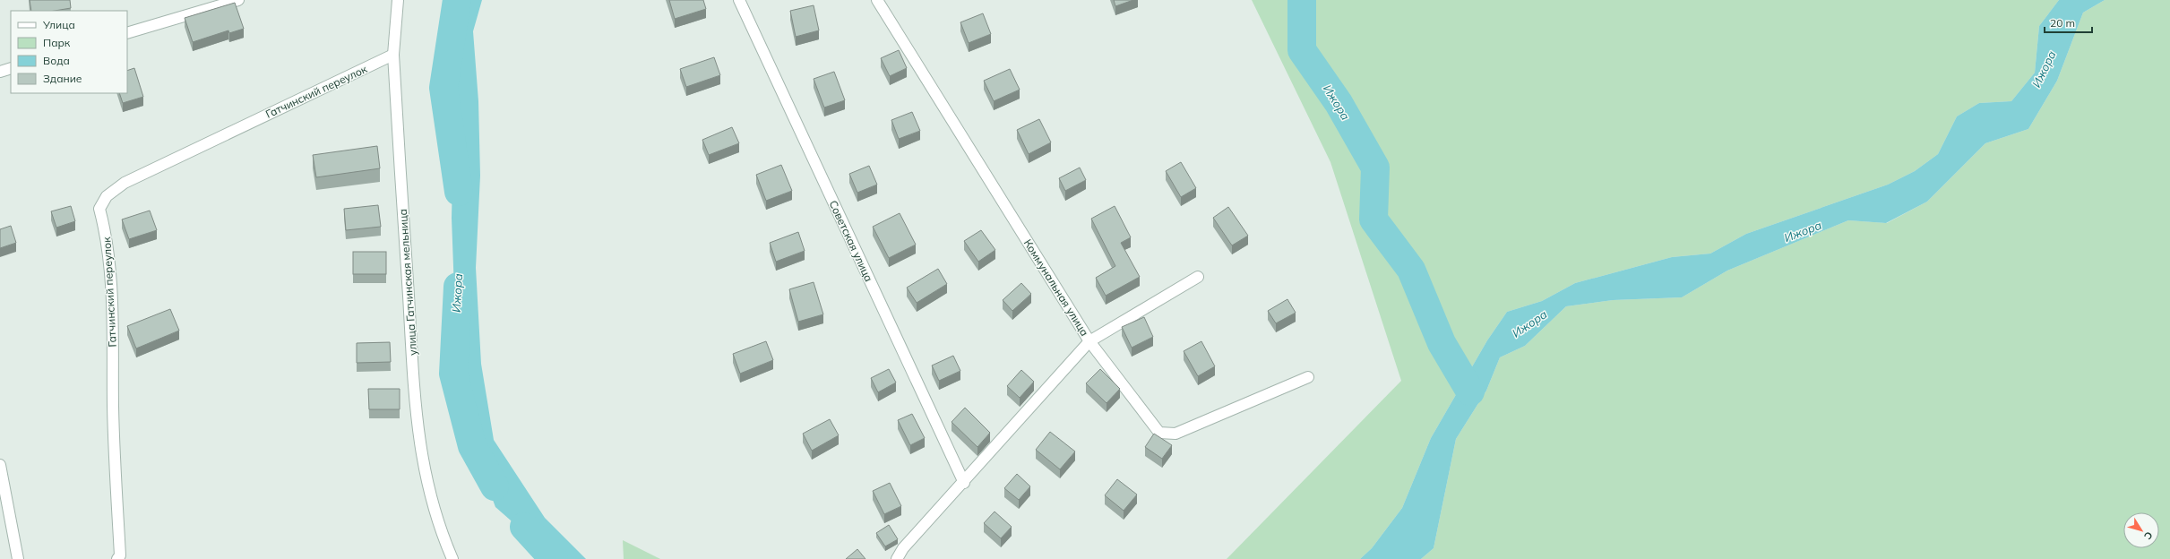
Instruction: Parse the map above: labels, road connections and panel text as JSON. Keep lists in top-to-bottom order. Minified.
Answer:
{"streets":{"street":["Гатчинский переулок","Советская улица","улица Гатчинская мельница","Коммунальная улица"]},"crossings":[["Гатчинский переулок","улица Гатчинская мельница"]],"water":["Ижора"],"legend":["Улица","Парк","Вода","Здание"],"scale_bar":"20 m","north":"bottom right"}
